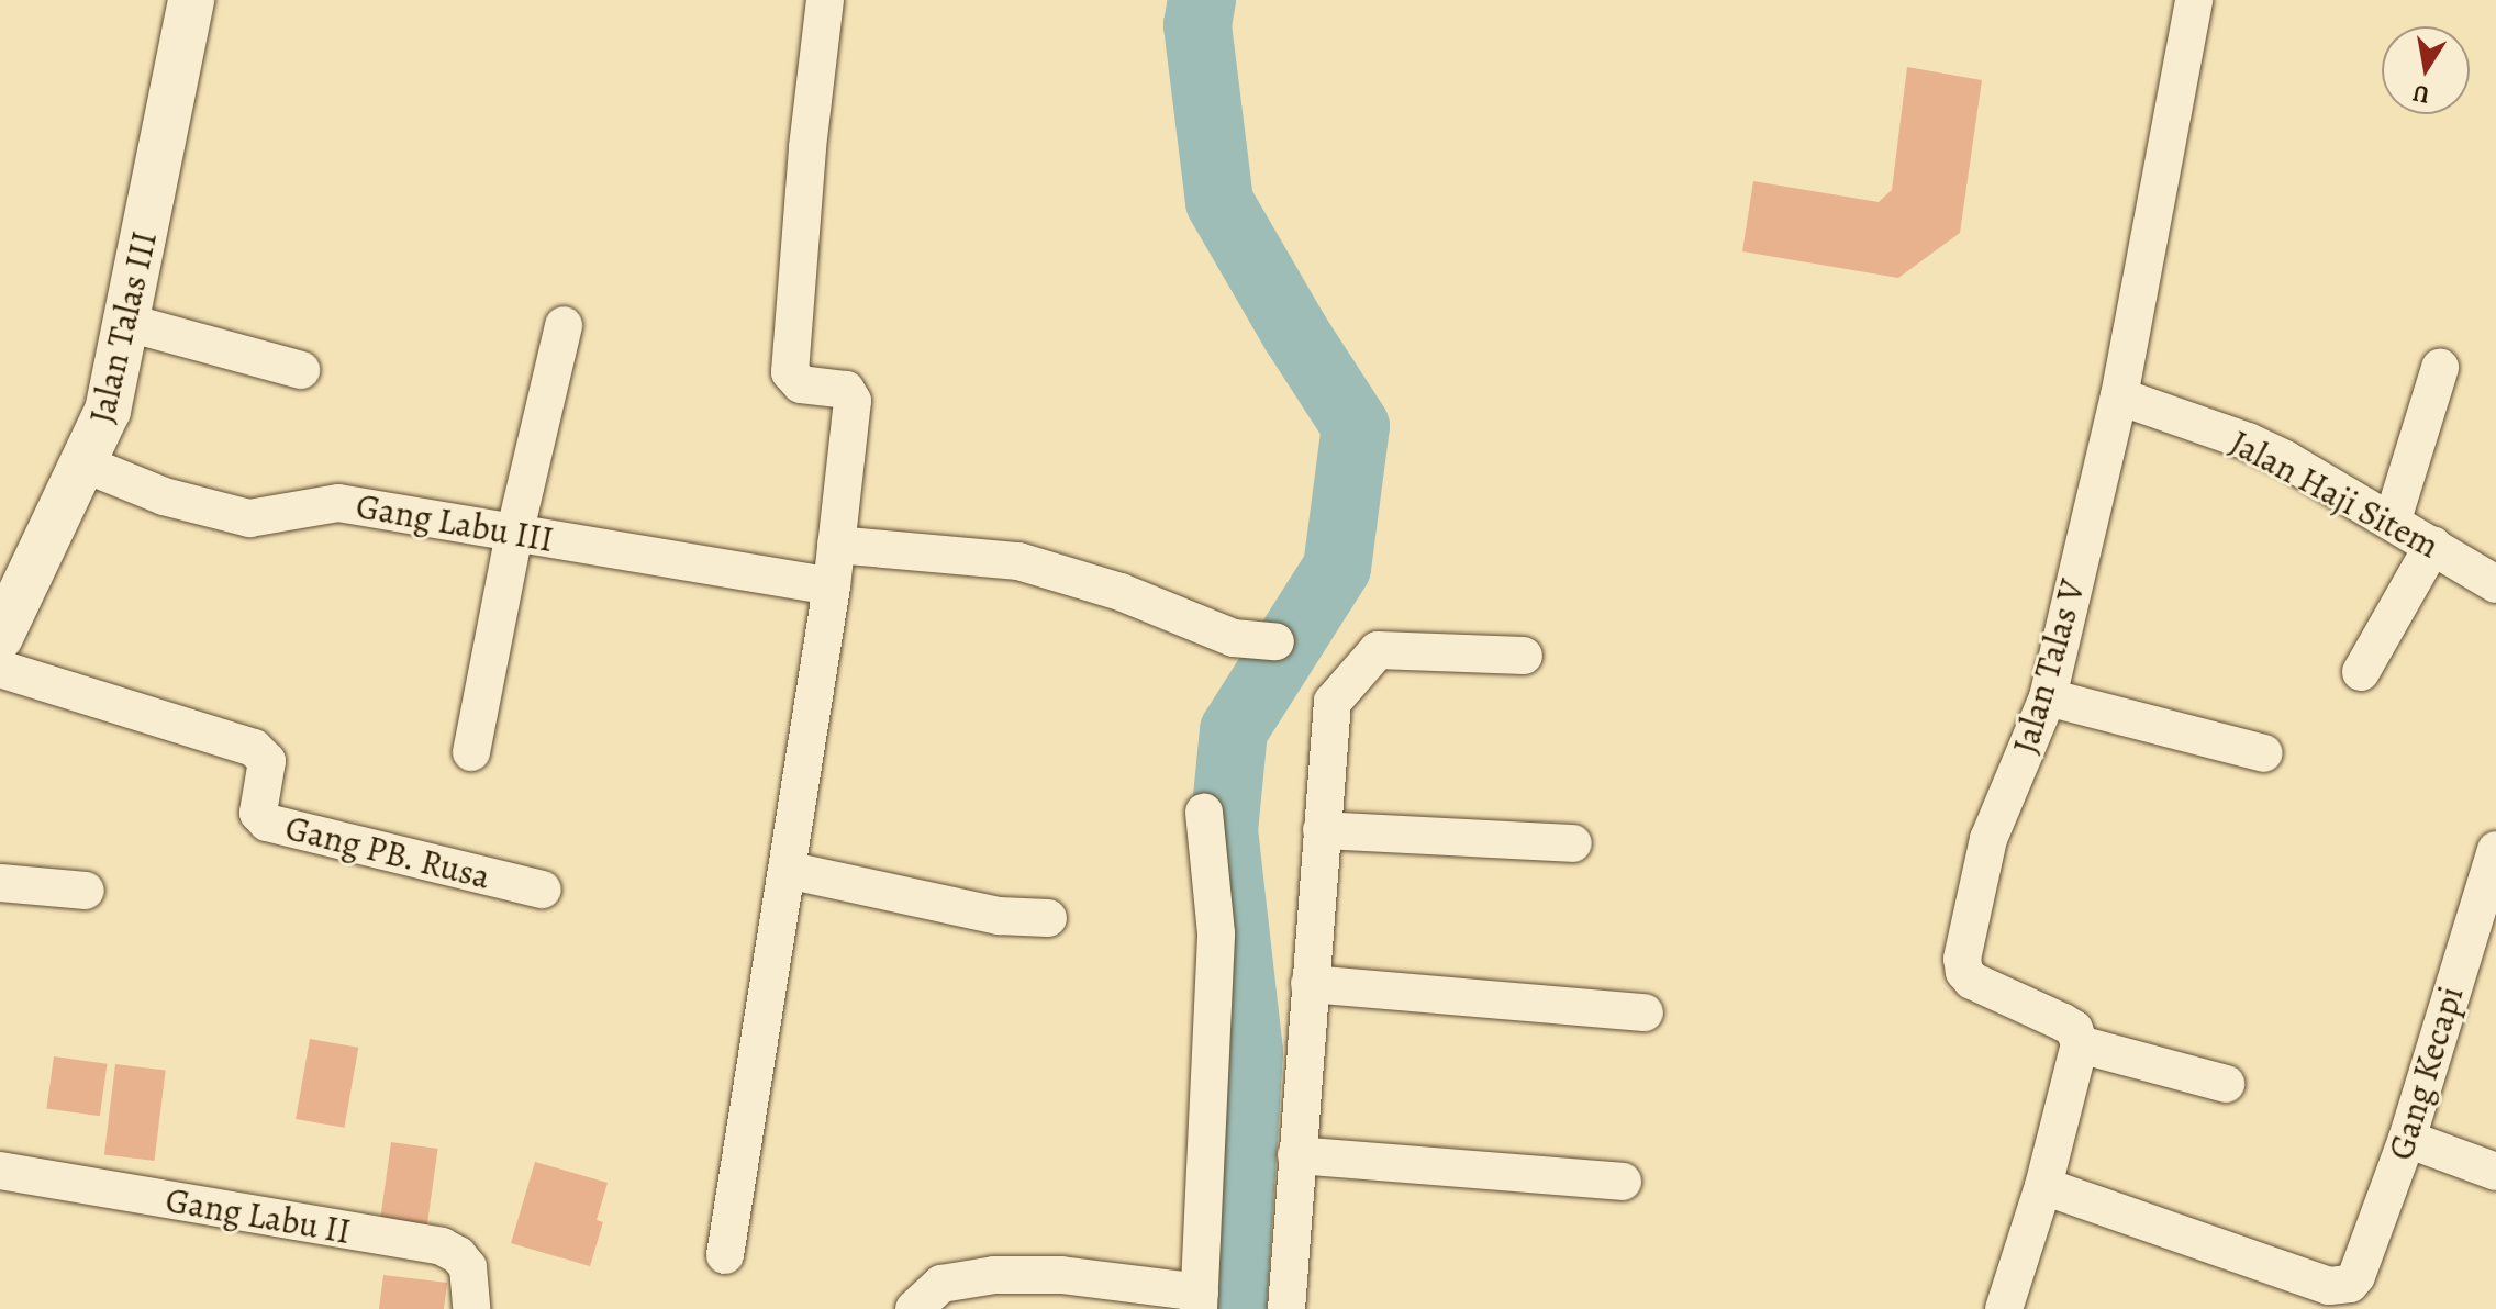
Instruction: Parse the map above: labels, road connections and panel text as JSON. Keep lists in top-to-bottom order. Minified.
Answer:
{"streets":{"street":["Jalan Talas III","Jalan Haji Sitem","Gang Labu III","Jalan Talas V","Gang PB. Rusa","Gang Kecapi","Gang Labu II"]},"crossings":[["Jalan Talas III","Gang Labu III"],["Jalan Haji Sitem","Jalan Talas V"]],"north":"bottom"}
